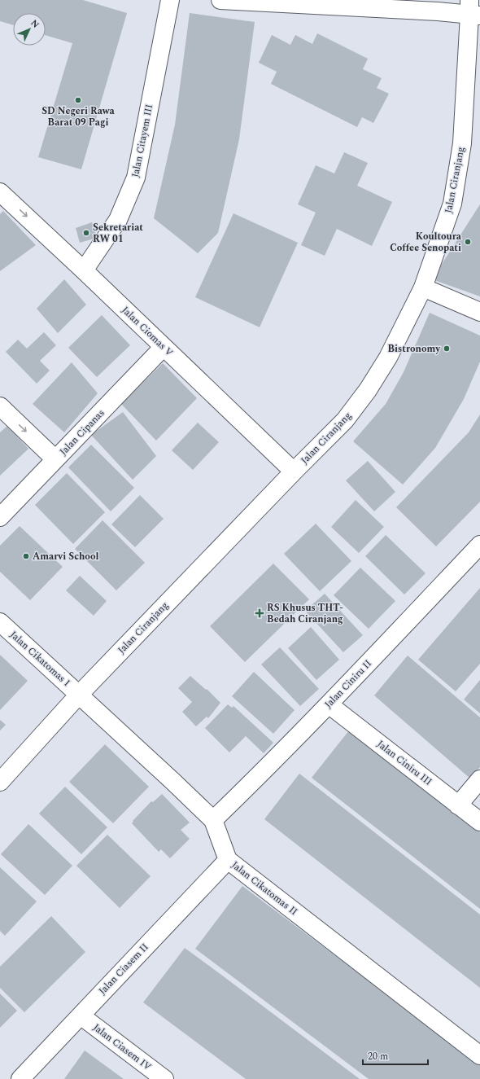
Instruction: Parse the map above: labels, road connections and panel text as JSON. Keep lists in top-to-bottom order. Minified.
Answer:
{"streets":{"street":["Jalan Citayem III","Jalan Ciranjang","Jalan Ciomas V","Jalan Cipanas","Jalan Cikatomas I","Jalan Ciniru II","Jalan Ciniru III","Jalan Cikatomas II","Jalan Ciasem II","Jalan Ciasem IV"]},"crossings":[["Jalan Citayem III","Jalan Ciomas V"],["Jalan Ciranjang","Jalan Ciomas V"],["Jalan Ciranjang","Jalan Cikatomas I"],["Jalan Ciranjang","Jalan Cikatomas II"],["Jalan Ciomas V","Jalan Cipanas"],["Jalan Cikatomas I","Jalan Cikatomas II"],["Jalan Ciniru II","Jalan Ciniru III"],["Jalan Ciniru II","Jalan Cikatomas II"],["Jalan Cikatomas II","Jalan Ciasem II"],["Jalan Ciasem II","Jalan Ciasem IV"]],"places":{"other":["SD Negeri Rawa Barat 09 Pagi","Sekretariat RW 01","Koultoura Coffee Senopati","Bistronomy","Amarvi School"],"health":["RS Khusus THT- Bedah Ciranjang"]},"scale_bar":"20 m","north":"top right"}
